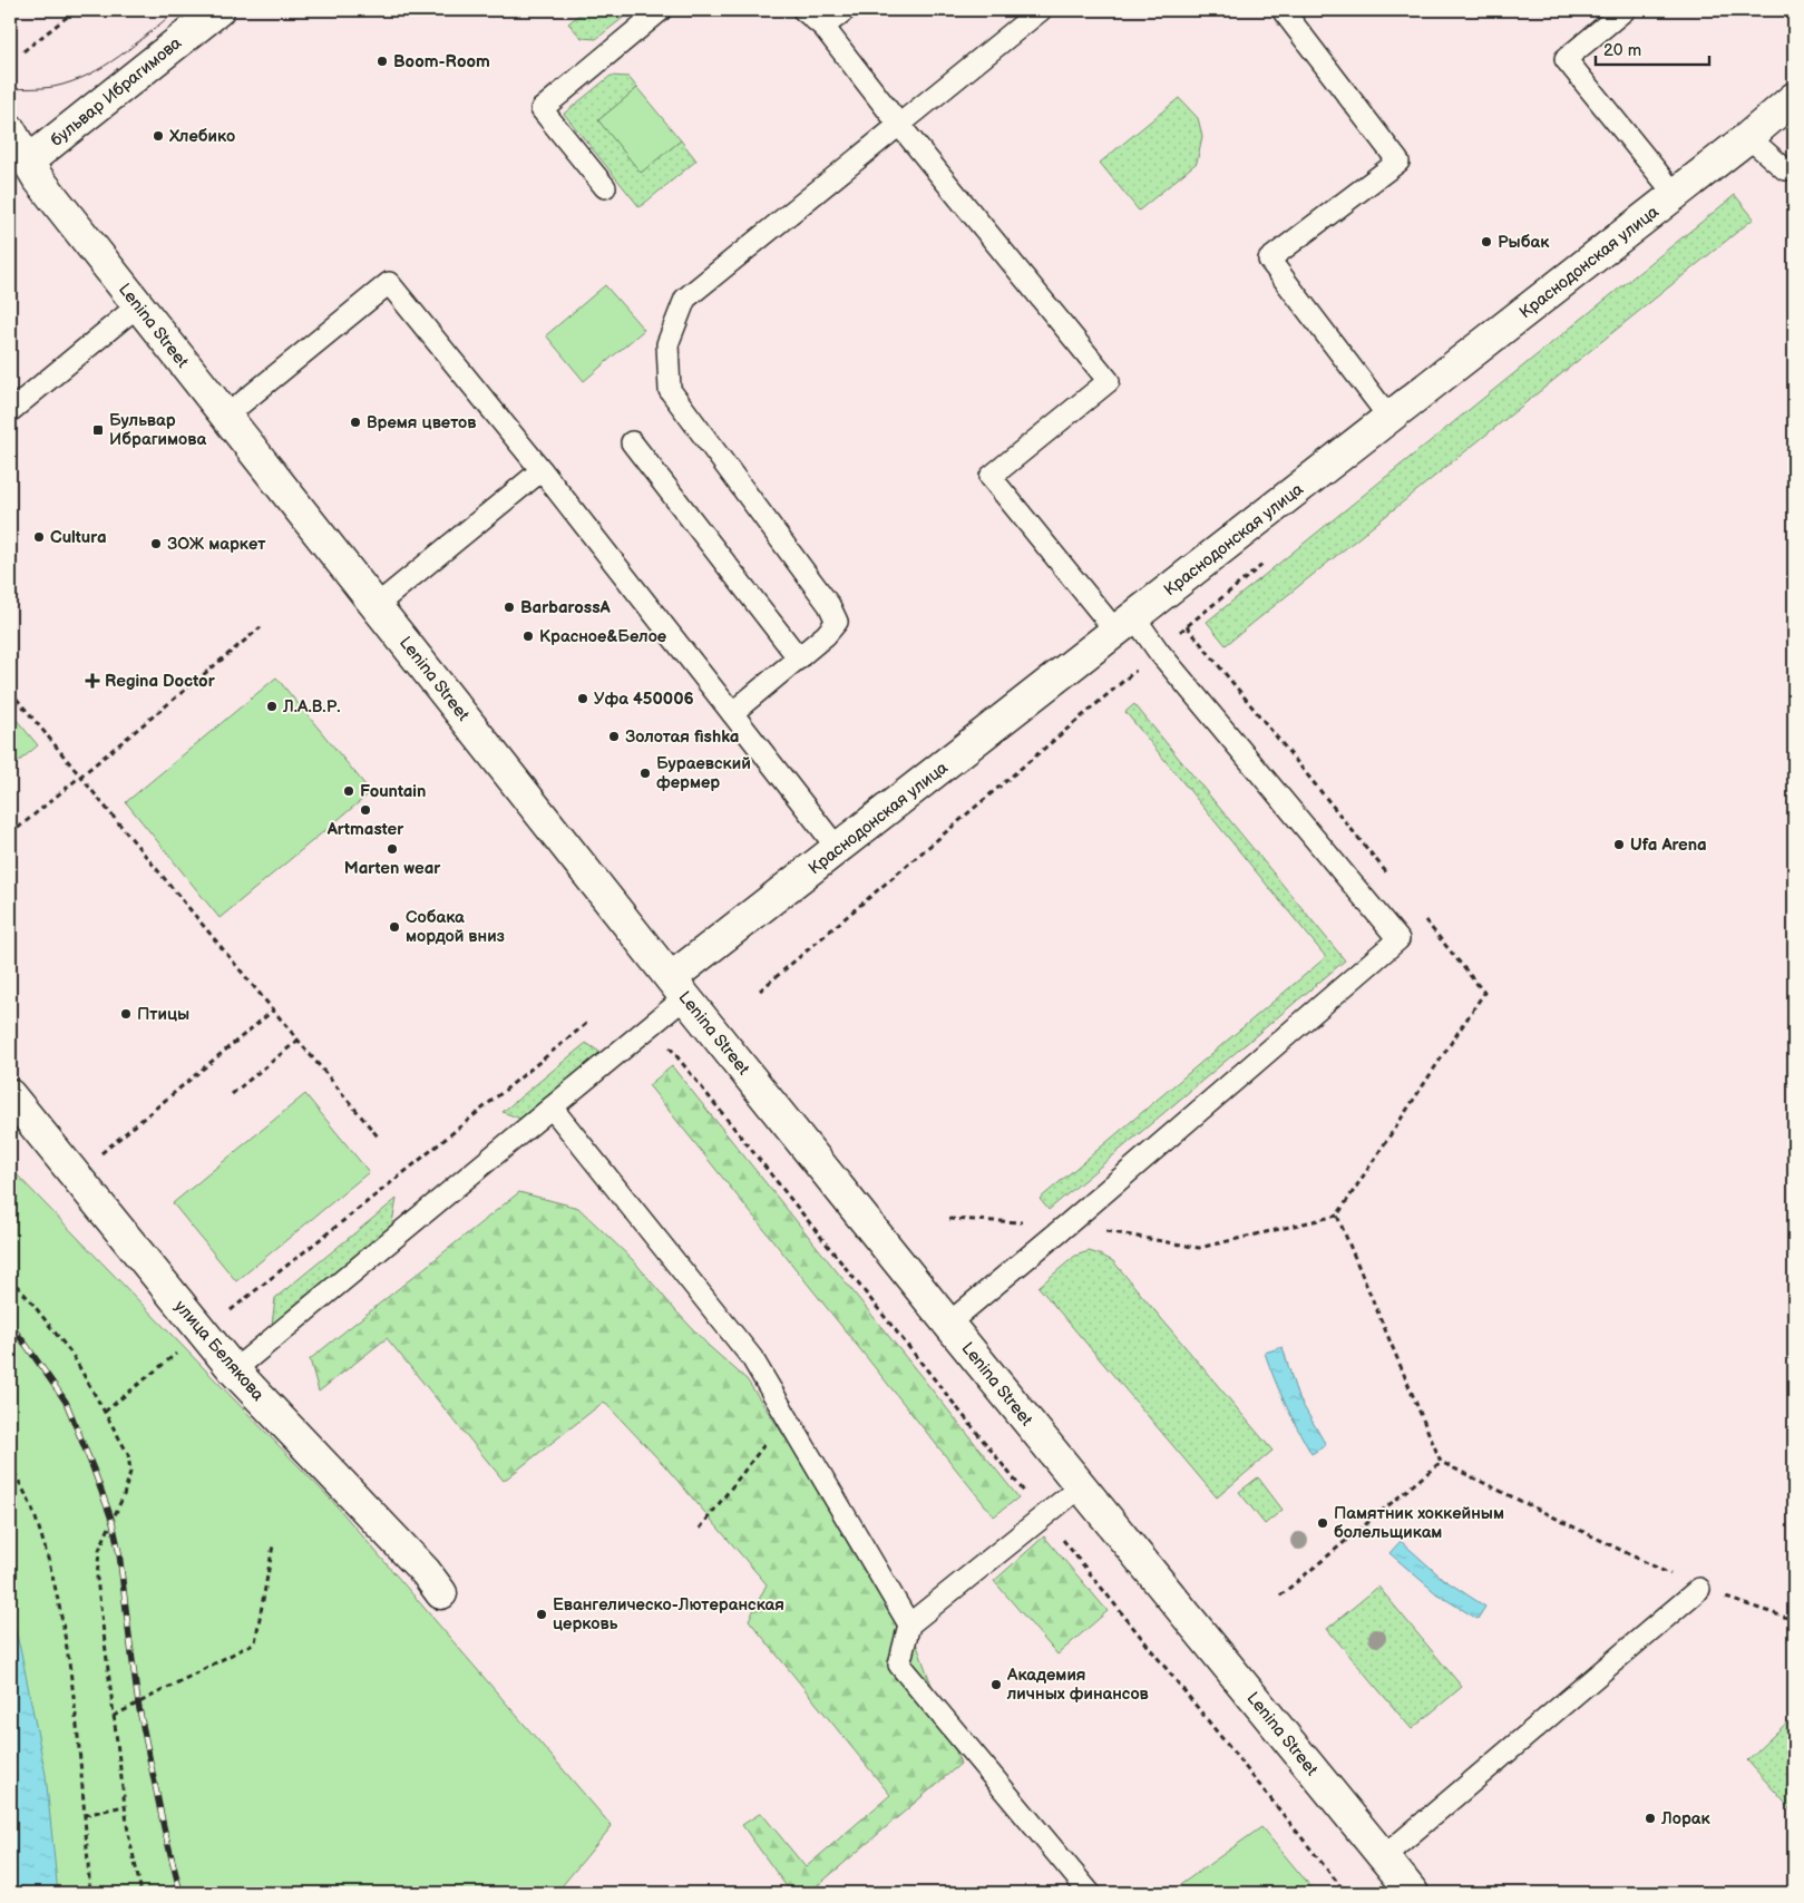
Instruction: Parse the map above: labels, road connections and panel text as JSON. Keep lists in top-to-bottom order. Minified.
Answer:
{"streets":{"main road":["бульвар Ибрагимова","Краснодонская улица","Lenina Street","улица Белякова"]},"crossings":[["бульвар Ибрагимова","Lenina Street"],["Краснодонская улица","Lenina Street"]],"places":{"other":["Boom-Room","Хлебико","Рыбак","Время цветов","Cultura","ЗОЖ маркет","BarbarossA","Красное&Белое","Уфа 450006","Л.А.В.Р.","Золотая fishka","Бураевский фермер","Fountain","Artmaster","Ufa Arena","Marten wear","Собака мордой вниз","Птицы","Памятник хоккейным болельщикам","Евангелическо-Лютеранская церковь","Академия личных финансов","Лорак"],"transit":["Бульвар Ибрагимова"],"health":["Regina Doctor"]},"scale_bar":"20 m"}
